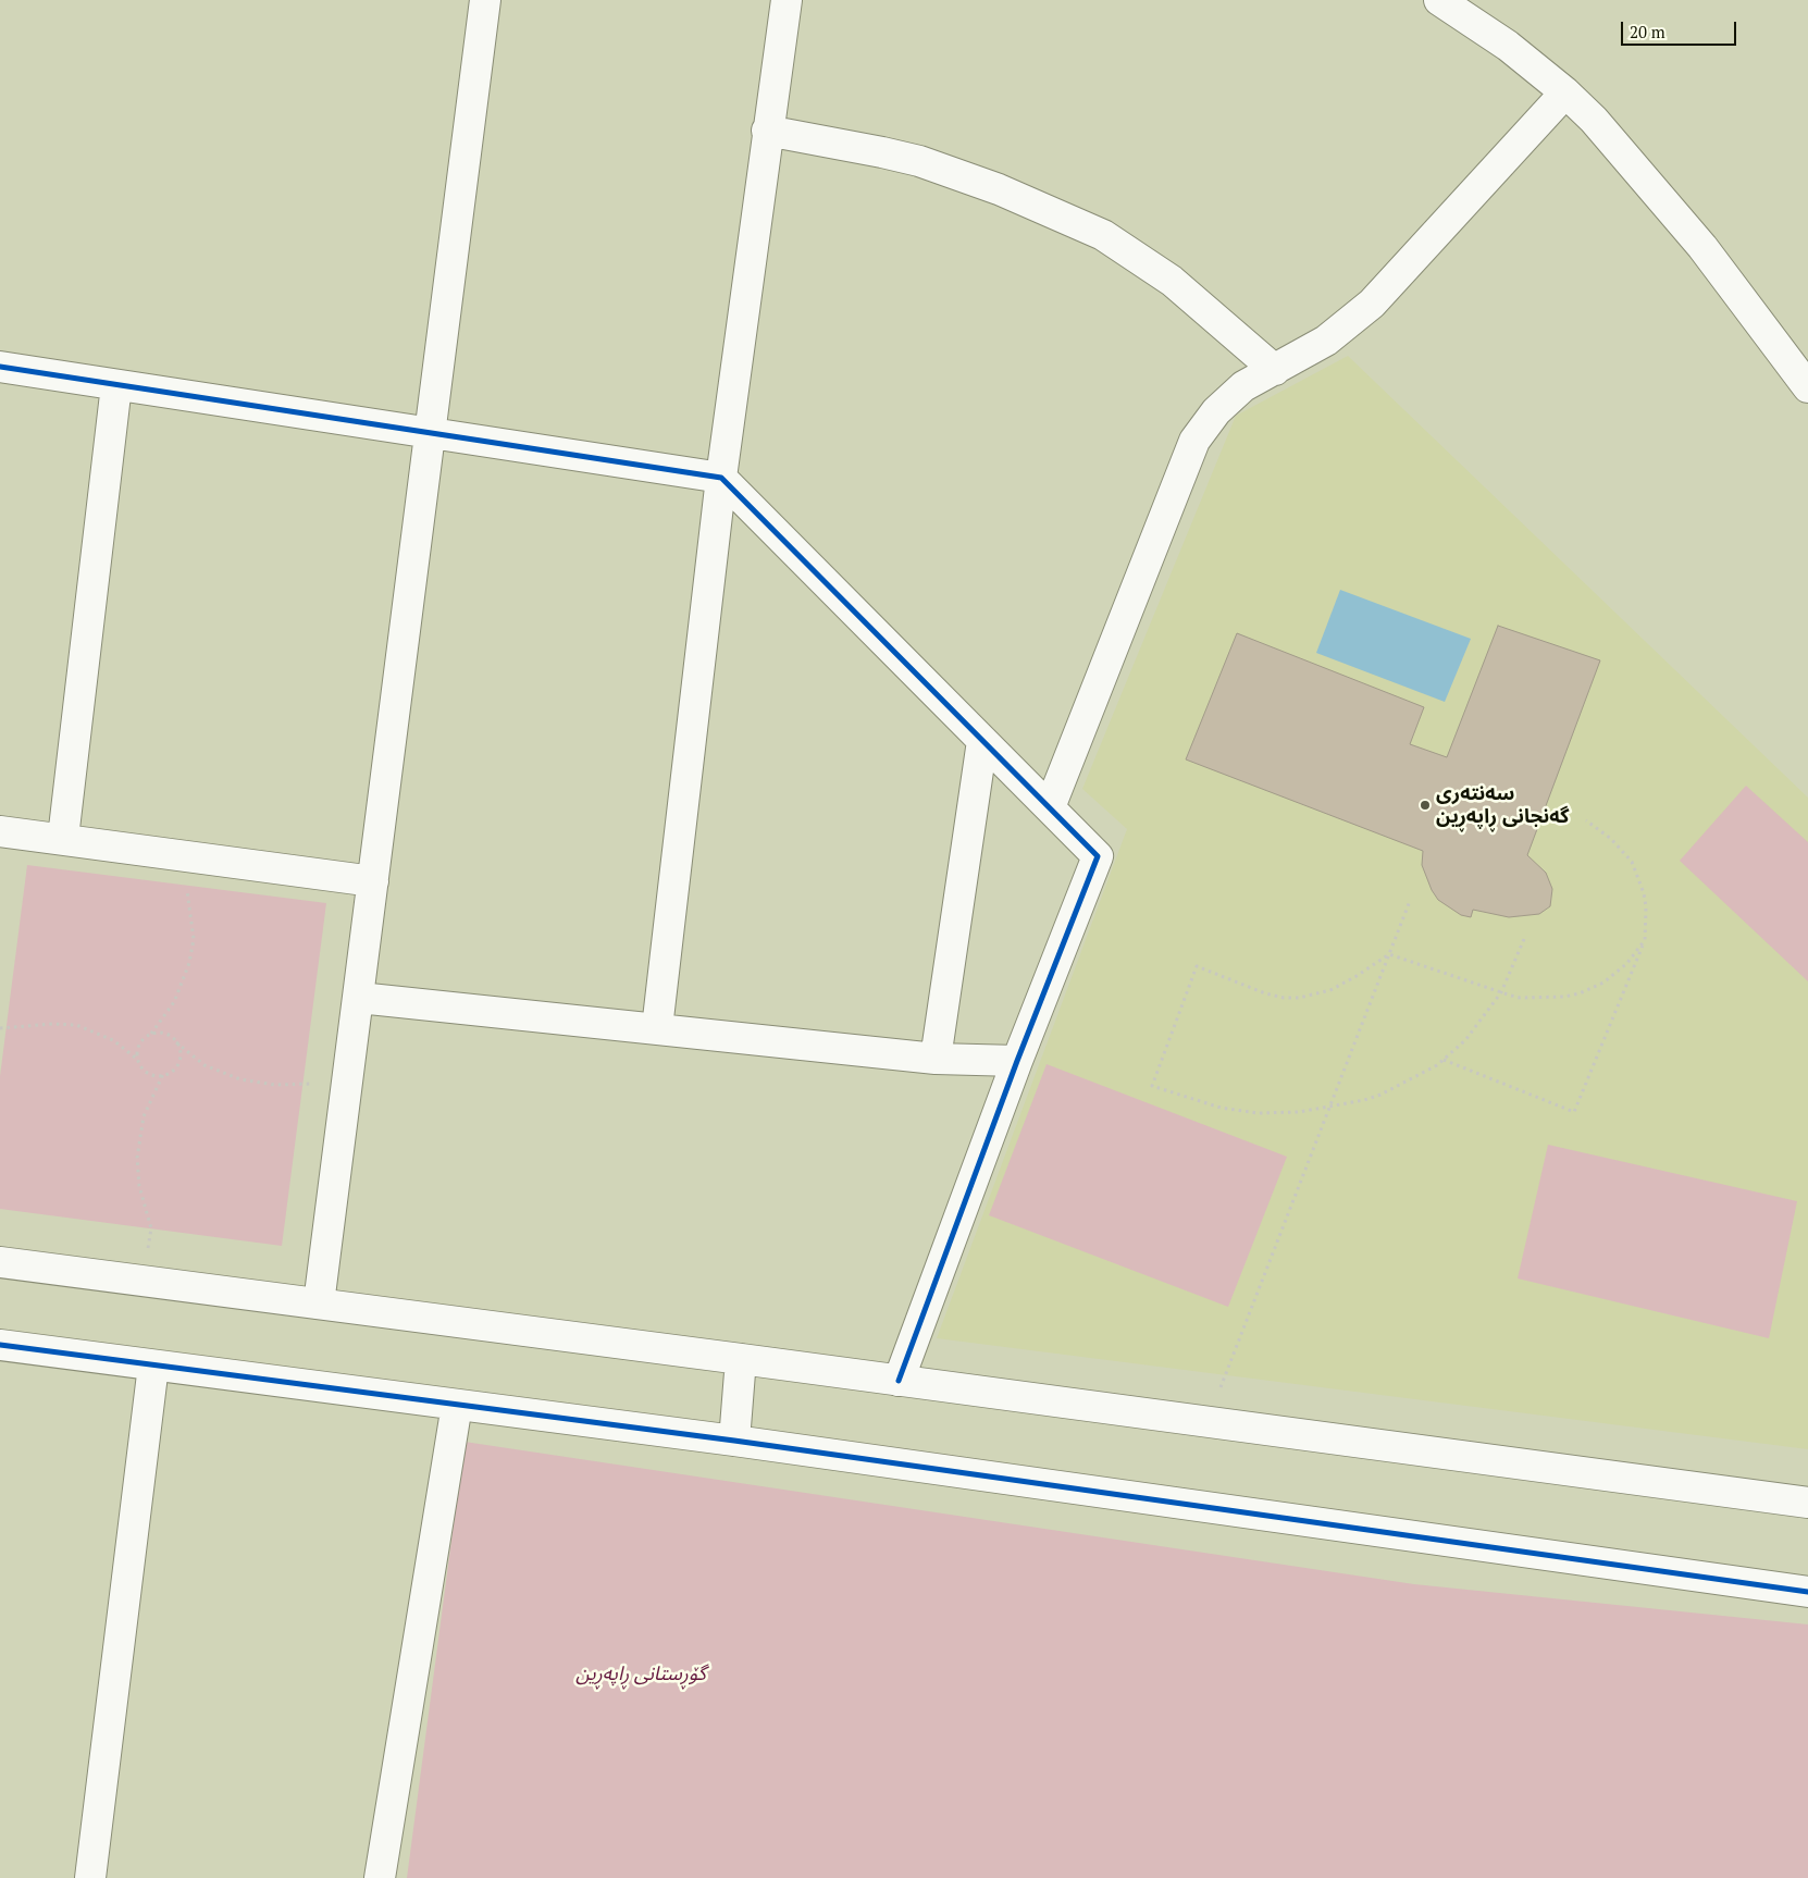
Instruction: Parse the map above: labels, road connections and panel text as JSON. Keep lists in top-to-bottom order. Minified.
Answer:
{"parks":["گۆڕستانی ڕاپەڕین"],"places":["سەنتەری گەنجانی ڕاپەڕین"],"scale_bar":"20 m"}
